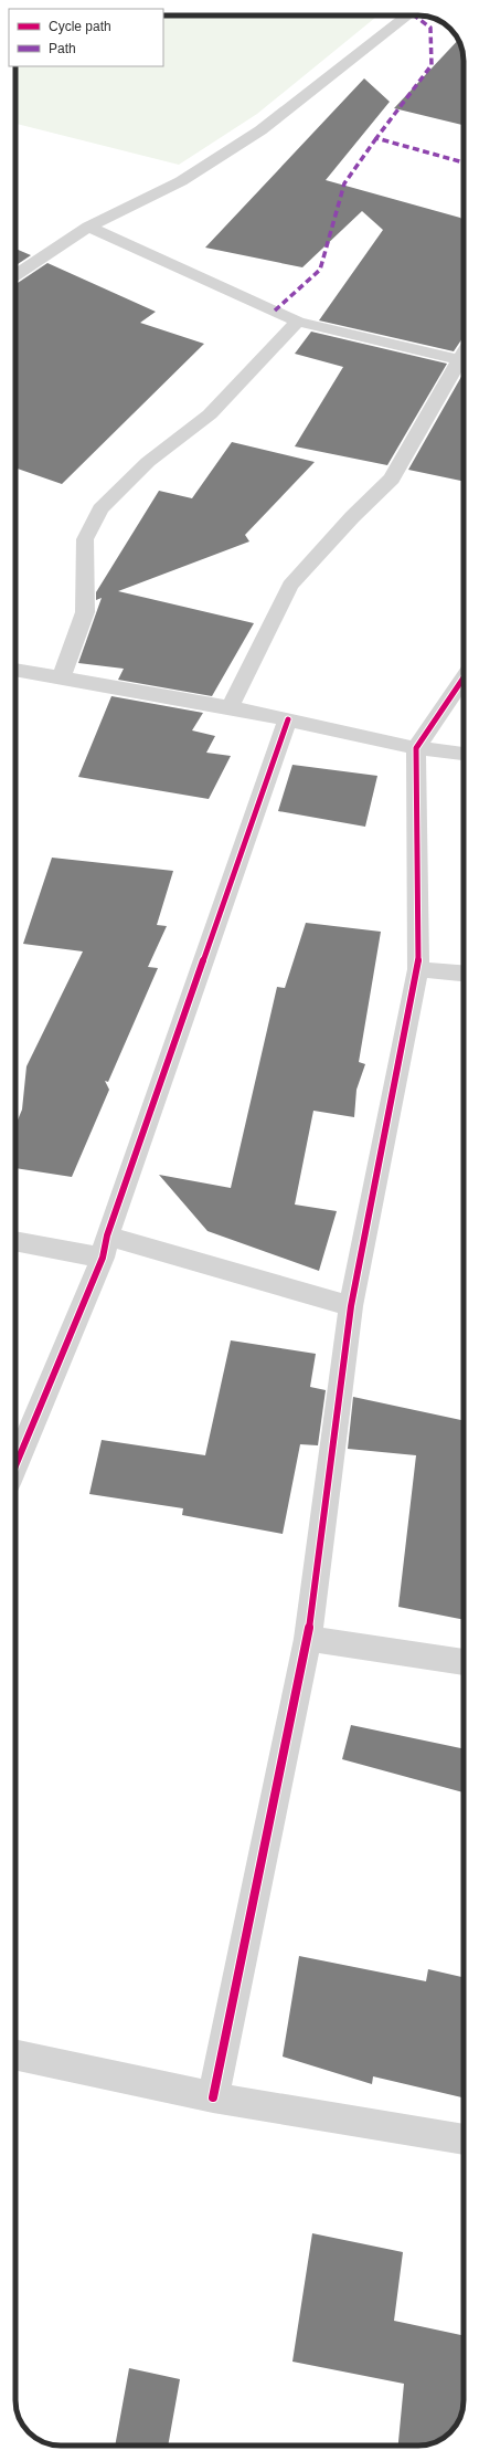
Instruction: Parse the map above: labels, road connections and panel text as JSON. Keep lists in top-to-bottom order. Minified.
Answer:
{"legend":["Cycle path","Path"]}
